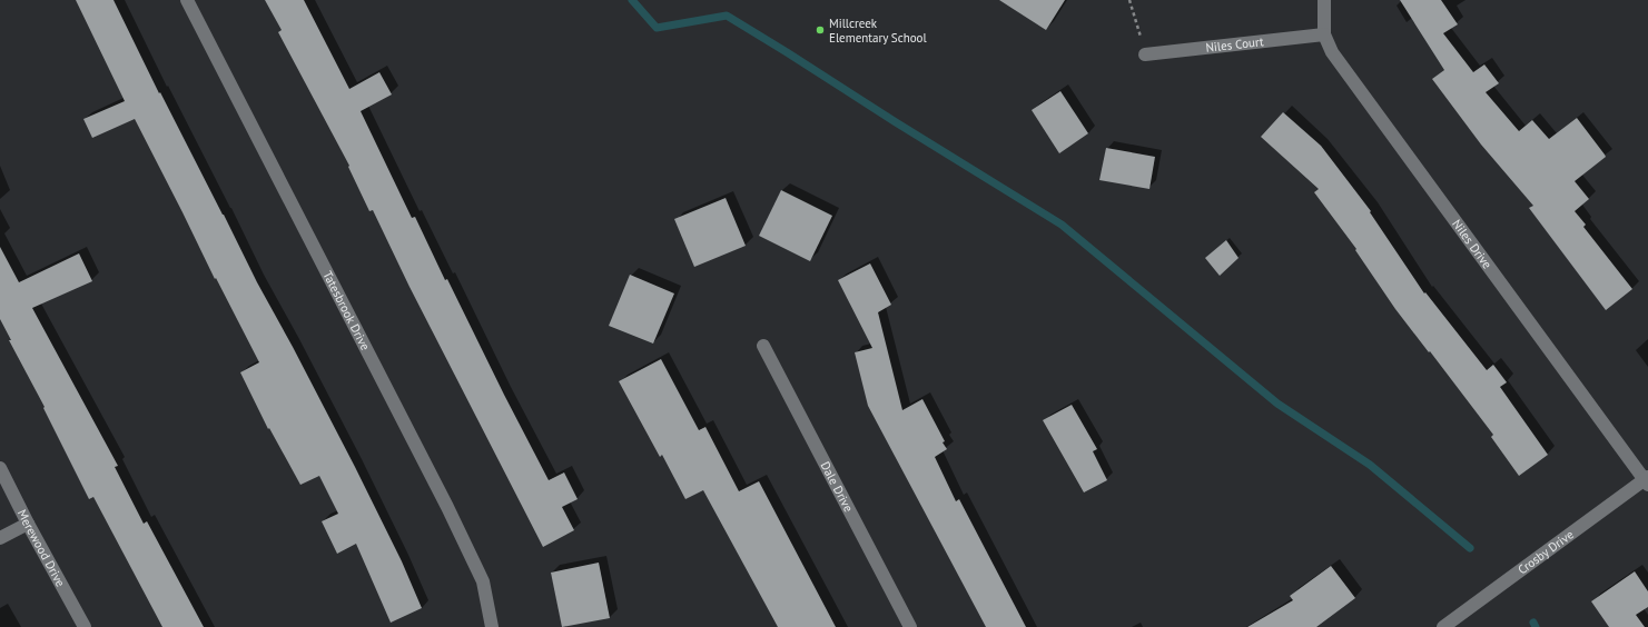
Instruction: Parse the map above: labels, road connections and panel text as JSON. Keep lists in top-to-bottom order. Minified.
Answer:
{"streets":{"street":["Niles Court","Niles Drive","Tatesbrook Drive","Dale Drive","Merewood Drive","Crosby Drive"]},"crossings":[["Niles Court","Niles Drive"],["Niles Drive","Crosby Drive"]],"places":["Millcreek Elementary School"]}
